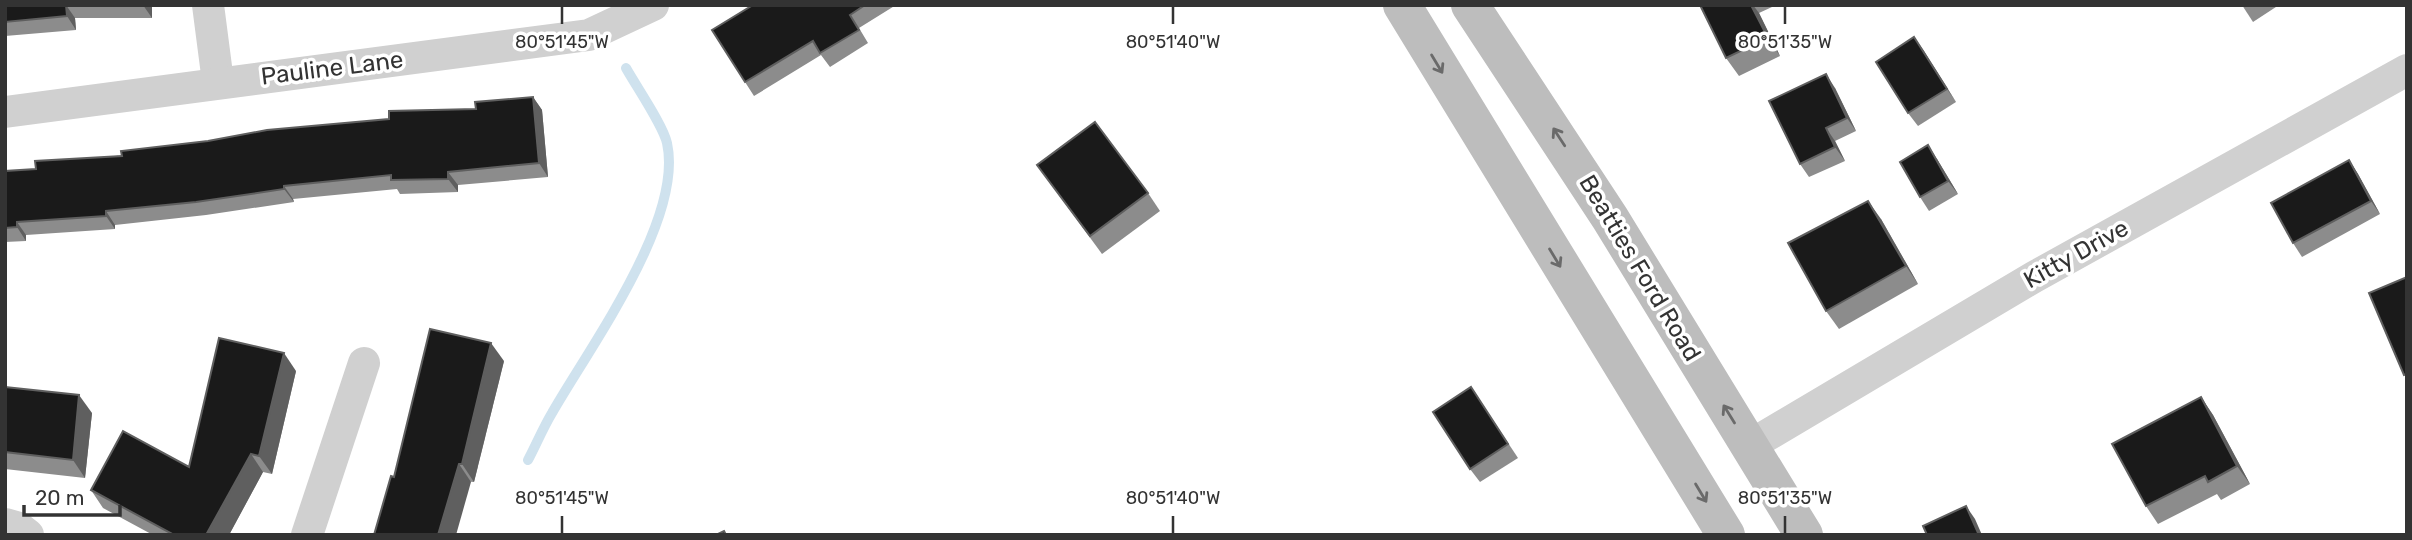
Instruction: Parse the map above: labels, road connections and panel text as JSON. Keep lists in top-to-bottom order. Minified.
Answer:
{"streets":{"main road":["Beatties Ford Road"],"street":["Pauline Lane","Kitty Drive"]},"crossings":[["Kitty Drive","Beatties Ford Road"]],"scale_bar":"20 m","coordinates":["80°51'45\"W","80°51'40\"W","80°51'35\"W"]}
